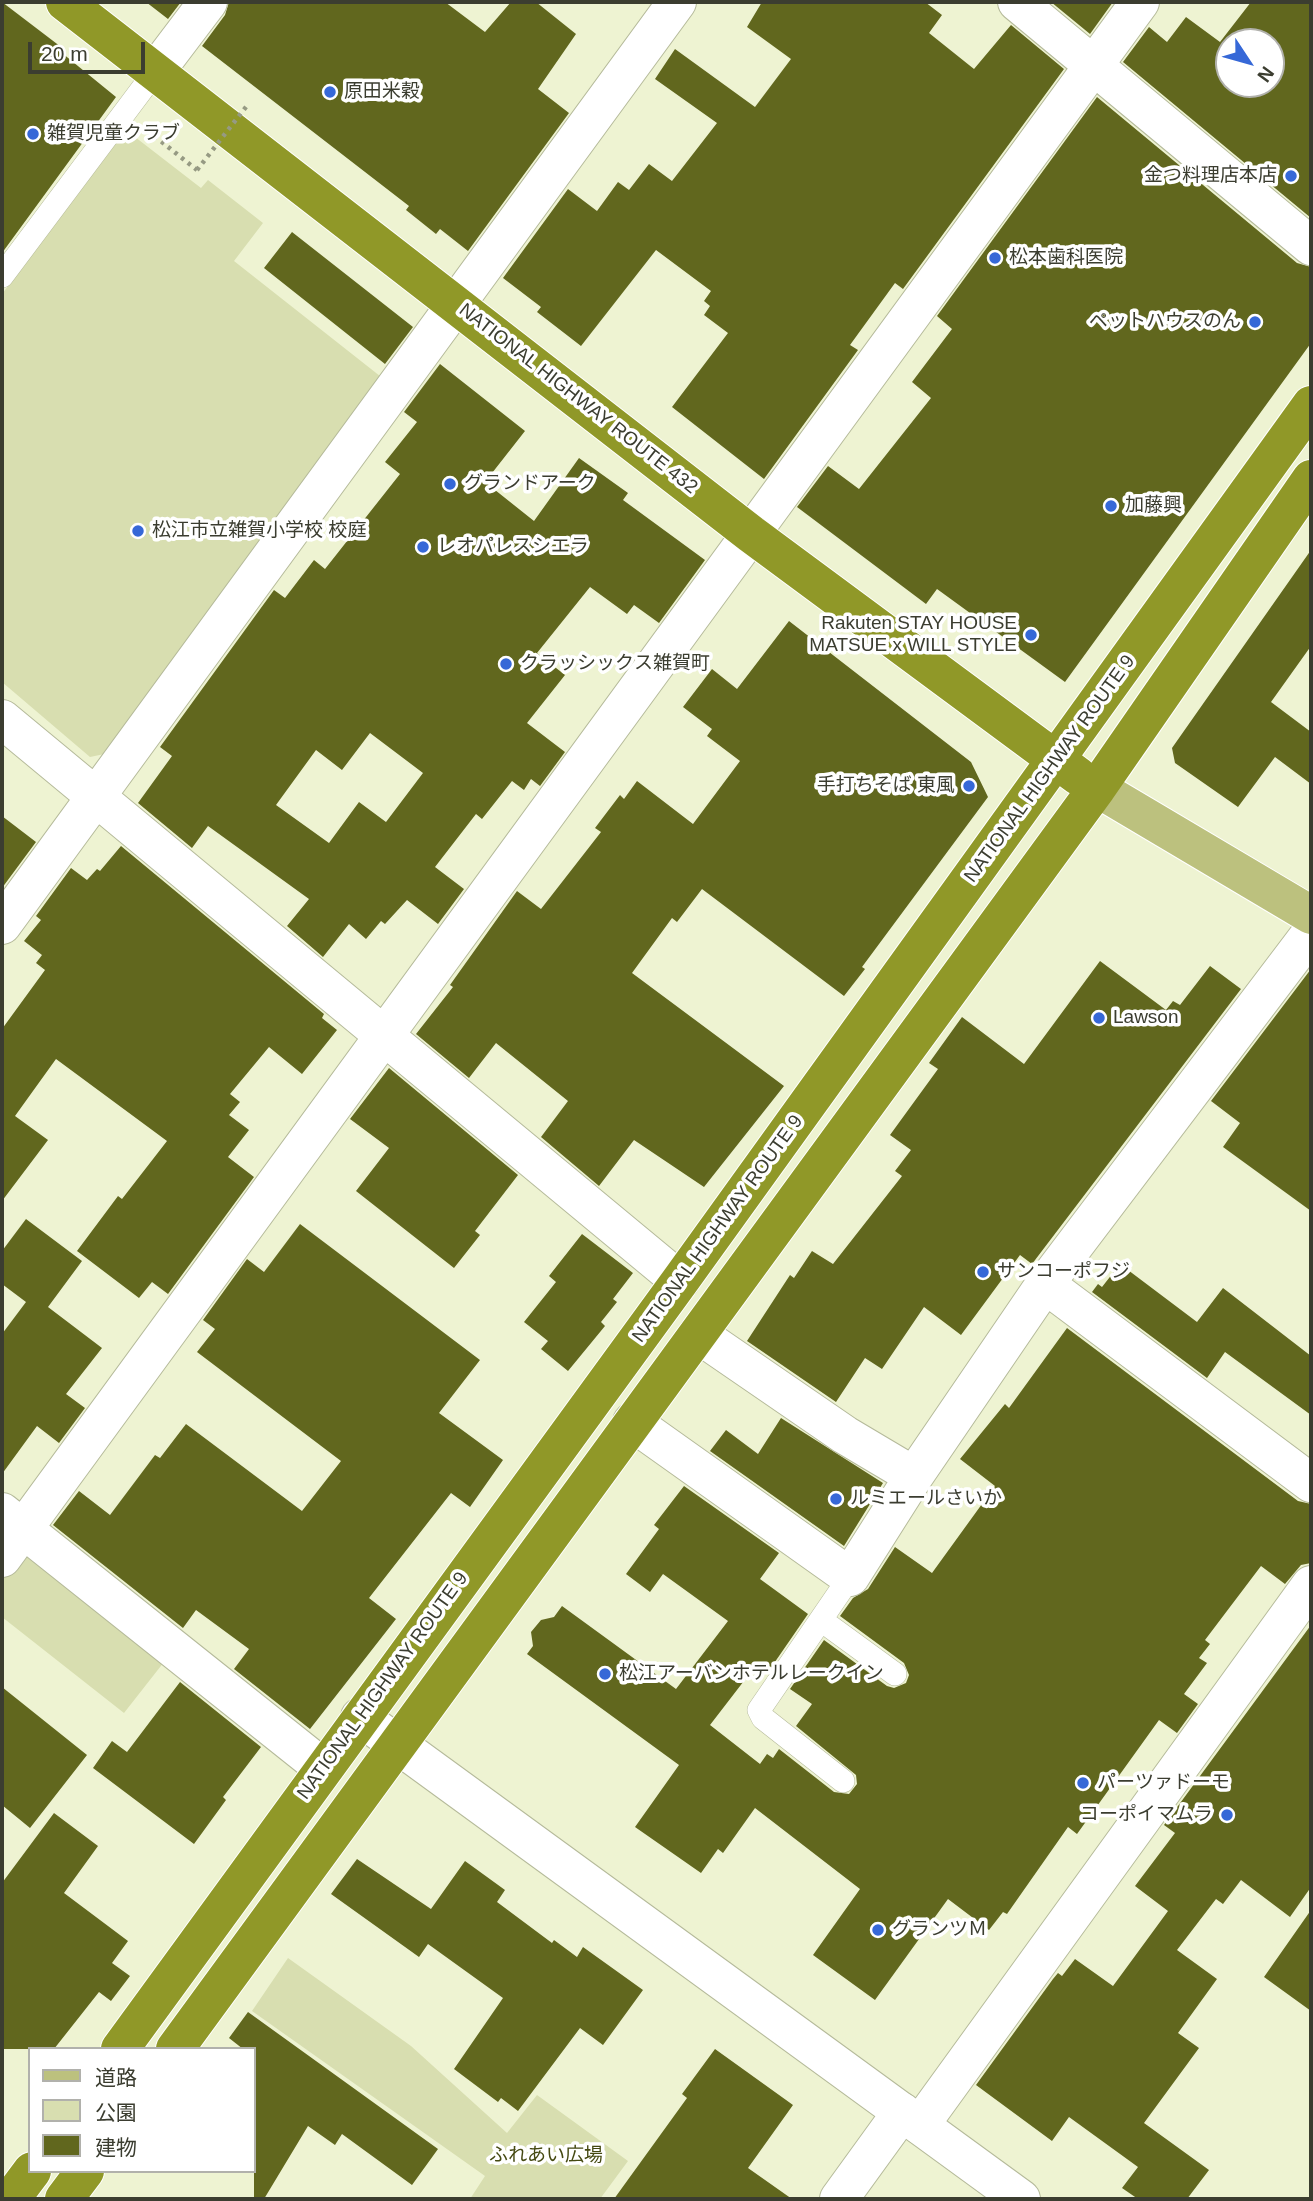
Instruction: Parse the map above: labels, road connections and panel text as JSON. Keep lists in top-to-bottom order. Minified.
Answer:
{"streets":{"highway":["NATIONAL HIGHWAY ROUTE 432","NATIONAL HIGHWAY ROUTE 9"]},"crossings":[["NATIONAL HIGHWAY ROUTE 432","NATIONAL HIGHWAY ROUTE 9"]],"parks":["ふれあい広場"],"places":["原田米穀","雑賀児童クラブ","金つ料理店本店","松本歯科医院","ペットハウスのん","グランドアーク","加藤興","松江市立雑賀小学校 校庭","レオパレスシエラ","Rakuten STAY HOUSE MATSUE x WILL STYLE","クラッシックス雑賀町","手打ちそば 東風","Lawson","サンコーポフジ","ルミエールさいか","松江アーバンホテルレークイン","パーツァドーモ","コーポイマムラ","グランツＭ"],"legend":["道路","公園","建物"],"scale_bar":"20 m","north":"bottom right"}
